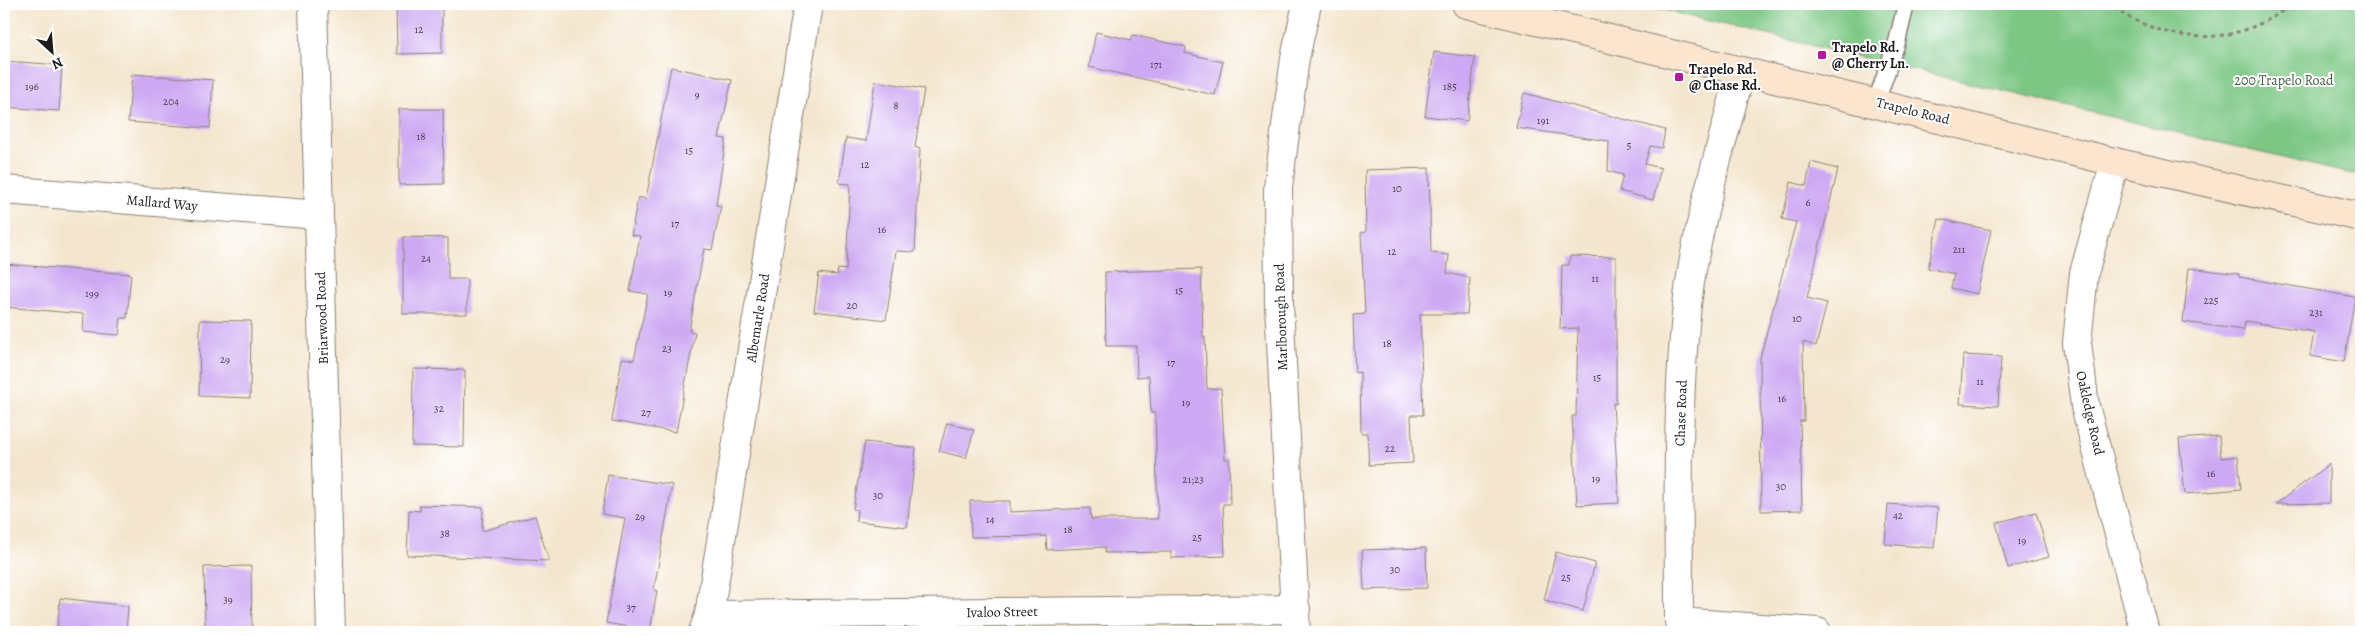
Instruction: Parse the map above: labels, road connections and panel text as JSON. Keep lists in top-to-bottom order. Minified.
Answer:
{"streets":{"main road":["Trapelo Road"],"street":["Mallard Way","Marlborough Road","Briarwood Road","Albemarle Road","Chase Road","Oakledge Road","Ivaloo Street"]},"crossings":[["Trapelo Road","Chase Road"],["Trapelo Road","Oakledge Road"],["Mallard Way","Briarwood Road"],["Marlborough Road","Ivaloo Street"],["Albemarle Road","Ivaloo Street"]],"parks":["200 Trapelo Road"],"places":{"transit":["Trapelo Rd. @ Cherry Ln.","Trapelo Rd. @ Chase Rd."]},"house_numbers":["12","171","196","185","9","204","8","191","18","5","15","12","10","6","17","16","211","12","24","11","15","19","199","225","20","231","10","18","23","29","17","15","11","16","19","32","27","22","16","19","21;23","30","30","42","29","14","18","38","25","19","30","25","39","37"],"north":"bottom right"}
